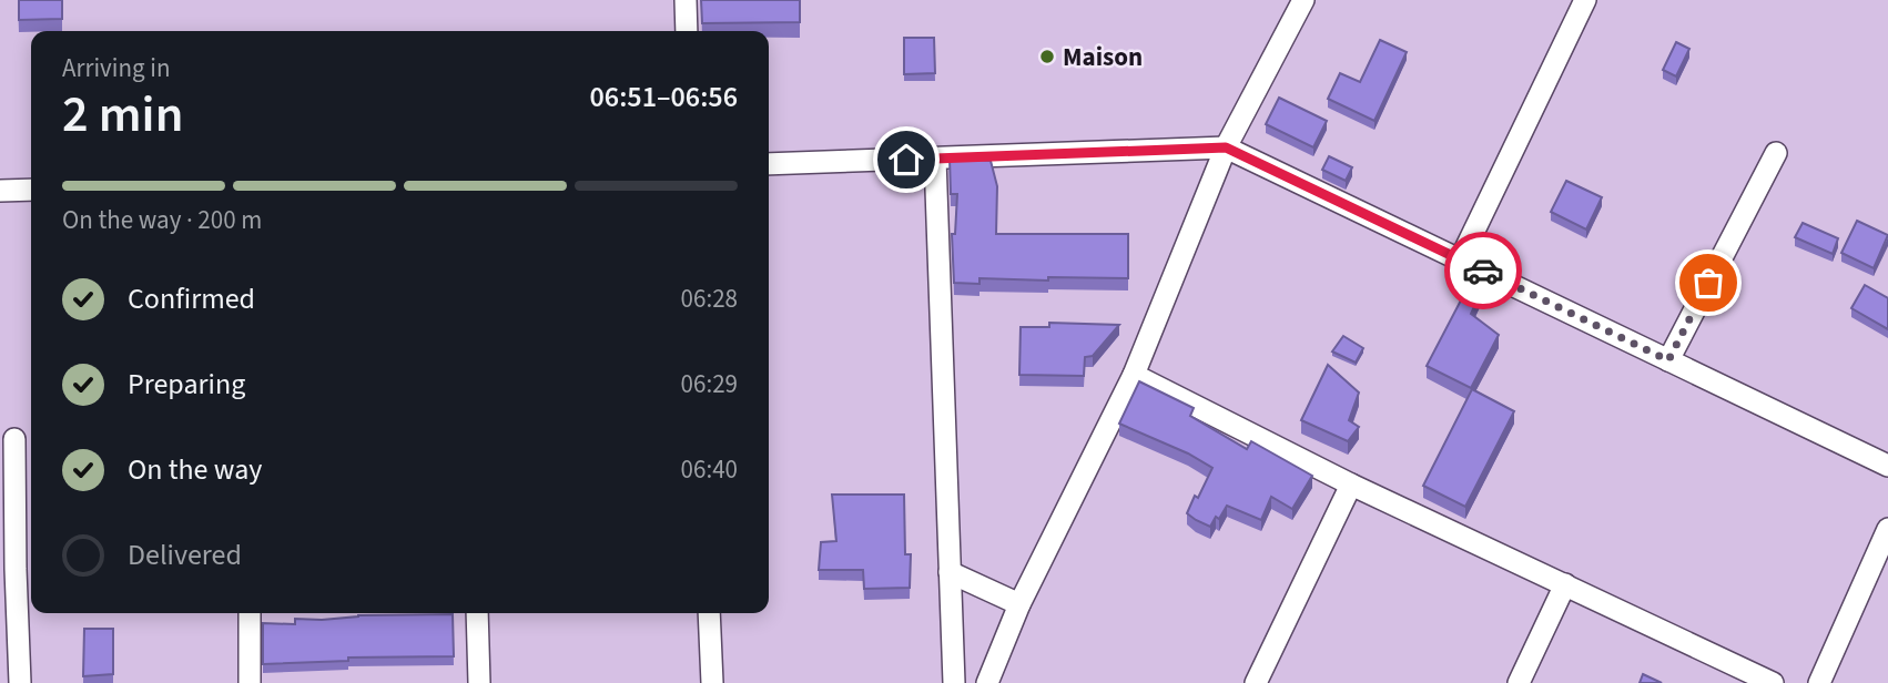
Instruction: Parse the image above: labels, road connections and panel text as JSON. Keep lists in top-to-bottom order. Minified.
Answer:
{"places":["Maison"],"page":{"heading":["2 min","Arriving in","06:51–06:56"],"bar":"On the way · 200 m","list":[["Confirmed","06:28"],["Preparing","06:29"],["On the way","06:40"],"Delivered"]}}
